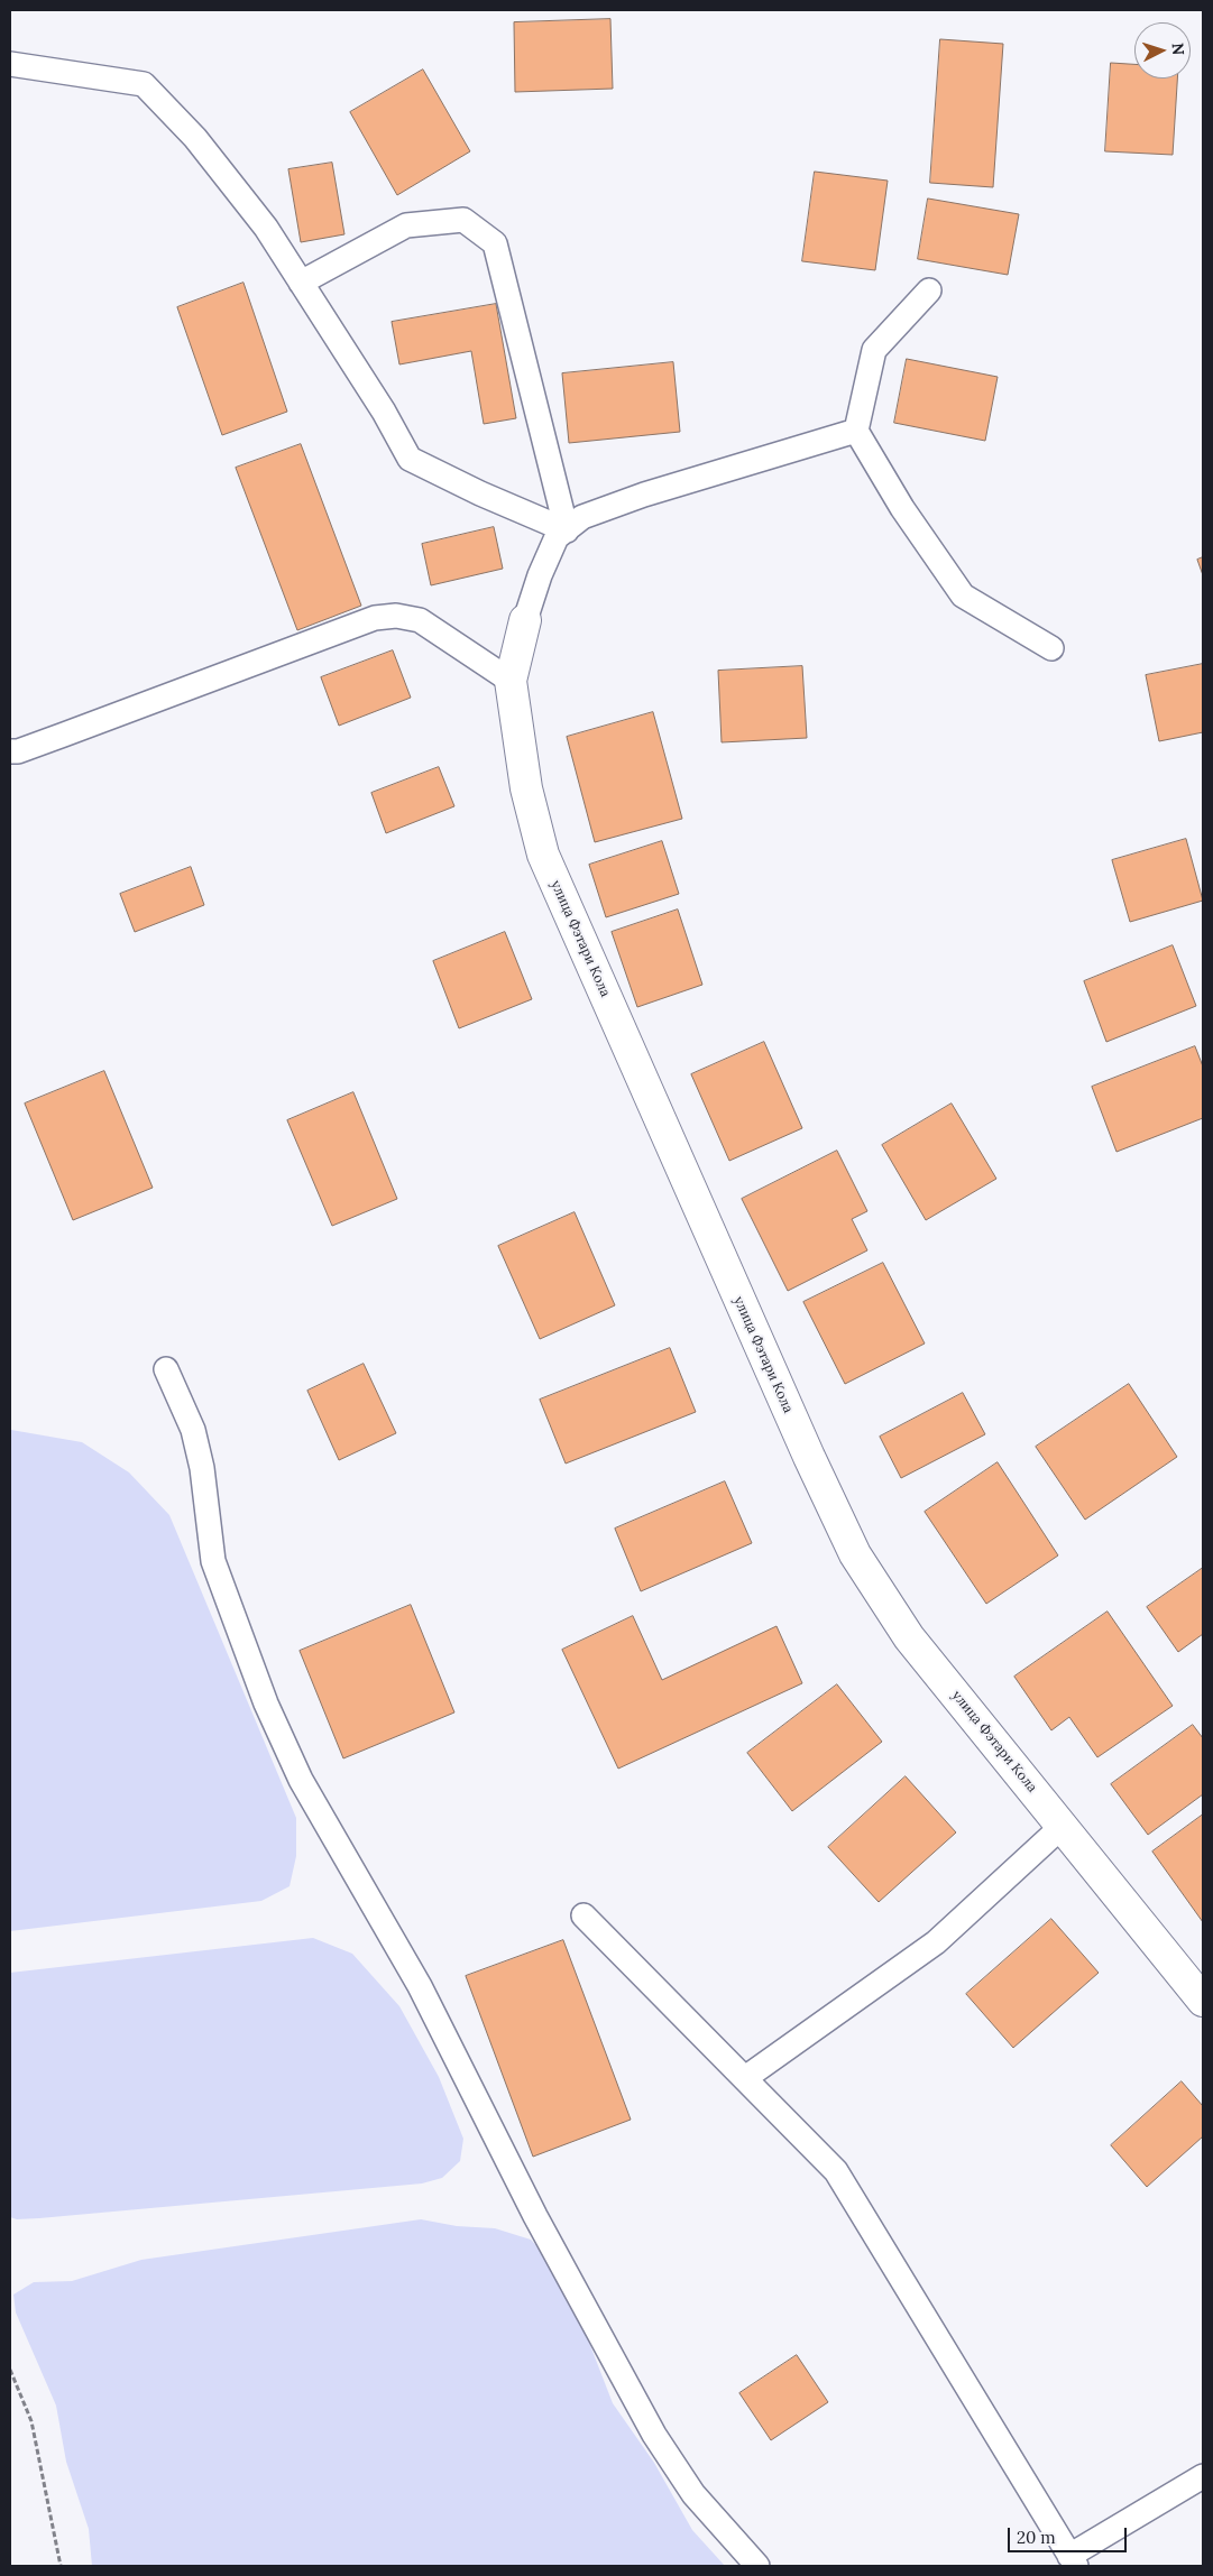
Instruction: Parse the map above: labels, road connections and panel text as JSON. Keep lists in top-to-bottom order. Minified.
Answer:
{"streets":{"street":["улица Фэтари Кола"]},"scale_bar":"20 m","north":"right"}
